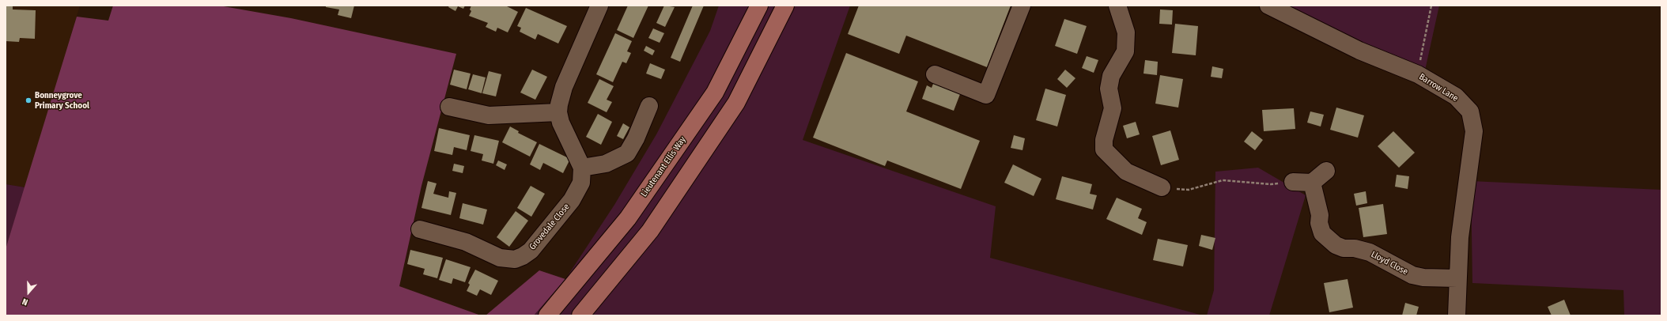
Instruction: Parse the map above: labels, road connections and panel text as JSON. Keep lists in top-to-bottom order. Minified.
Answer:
{"streets":{"main road":["Lieutenant Ellis Way"],"street":["Barrow Lane","Grovedale Close","Lloyd Close"]},"crossings":[["Barrow Lane","Lloyd Close"]],"places":["Bonneygrove Primary School"],"north":"bottom"}
